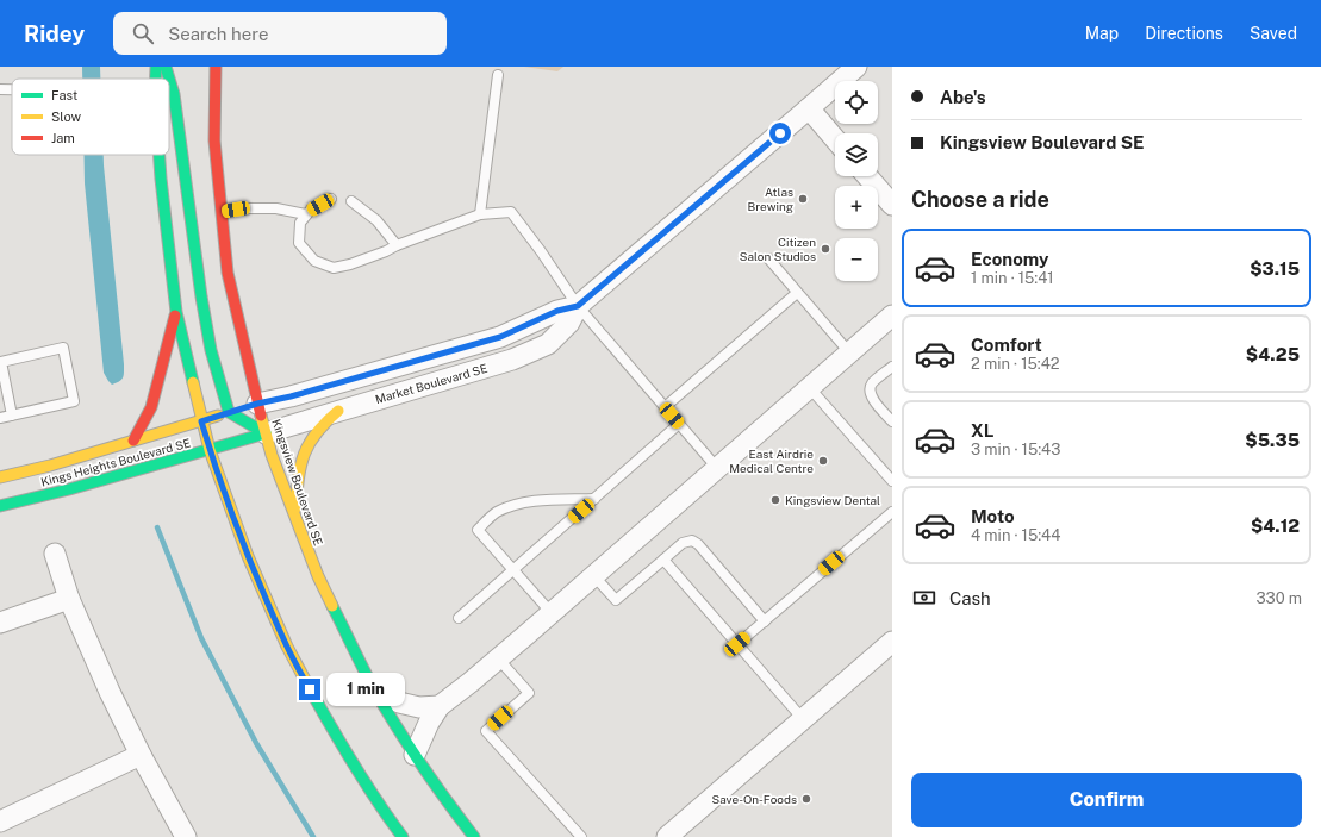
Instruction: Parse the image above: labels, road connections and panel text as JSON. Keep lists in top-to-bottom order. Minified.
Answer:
{"streets":{"main road":["Kings Heights Boulevard SE","Kingsview Boulevard SE"],"street":["Market Boulevard SE"]},"crossings":[["Market Boulevard SE","Kings Heights Boulevard SE"],["Market Boulevard SE","Kingsview Boulevard SE"],["Kings Heights Boulevard SE","Kingsview Boulevard SE"]],"places":["Atlas Brewing","Citizen Salon Studios","East Airdrie Medical Centre","Kingsview Dental","Save-On-Foods"],"legend":["Fast","Slow","Jam"],"page":{"header":"Ridey","search":"Search here","nav":["Map","Directions","Saved"],"banner":["Abe's","Kingsview Boulevard SE"],"map_buttons":["+","−"],"heading":"Choose a ride","list":[{"name":"Economy","note":"1 min · 15:41","value":"$3.15"},{"name":"Comfort","note":"2 min · 15:42","value":"$4.25"},{"name":"XL","note":"3 min · 15:43","value":"$5.35"},{"name":"Moto","note":"4 min · 15:44","value":"$4.12"}],"pay":["Cash","330 m"],"bubble":"1 min","buttons":"Confirm"}}
